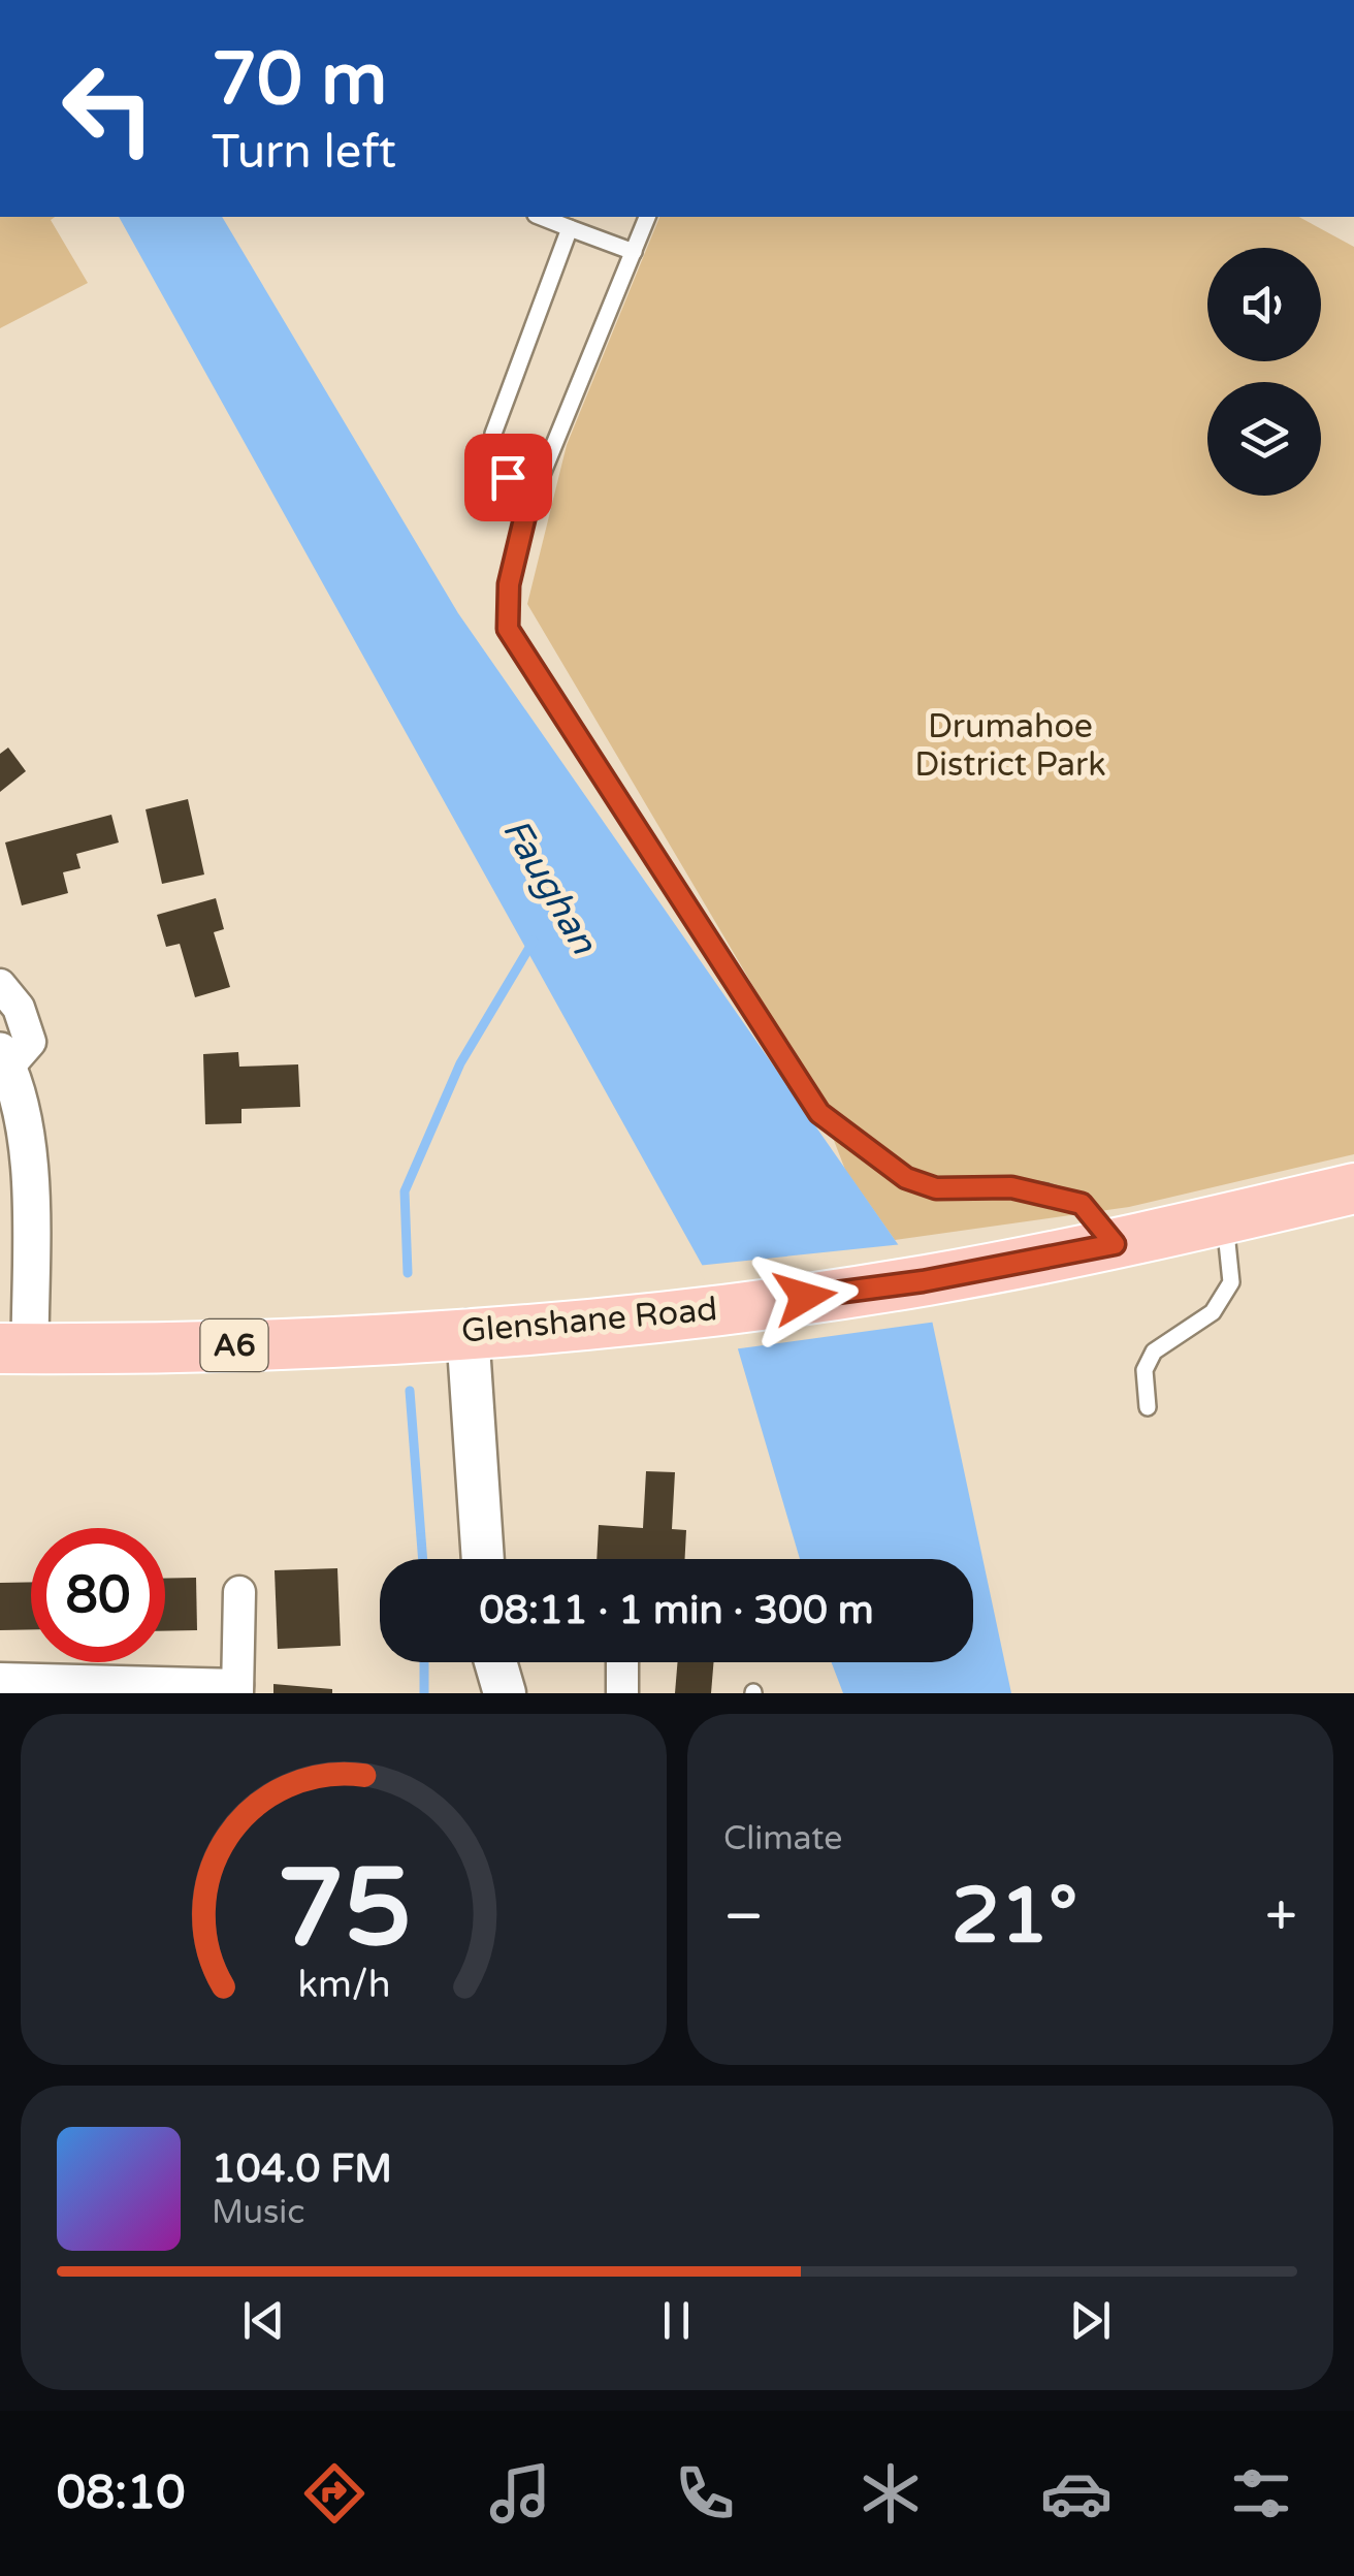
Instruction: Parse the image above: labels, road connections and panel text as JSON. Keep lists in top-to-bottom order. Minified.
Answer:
{"streets":{"highway":["Glenshane Road","A6"]},"water":["Faughan"],"parks":["Drumahoe District Park"],"page":{"turn":["70 m","Turn left"],"limit":"80","trip":"08:11 · 1 min · 300 m","tile":"Climate","heat":["−","21°","+"],"song":["104.0 FM","Music"],"tabs":"08:10","gauge":["75","km/h"]}}
